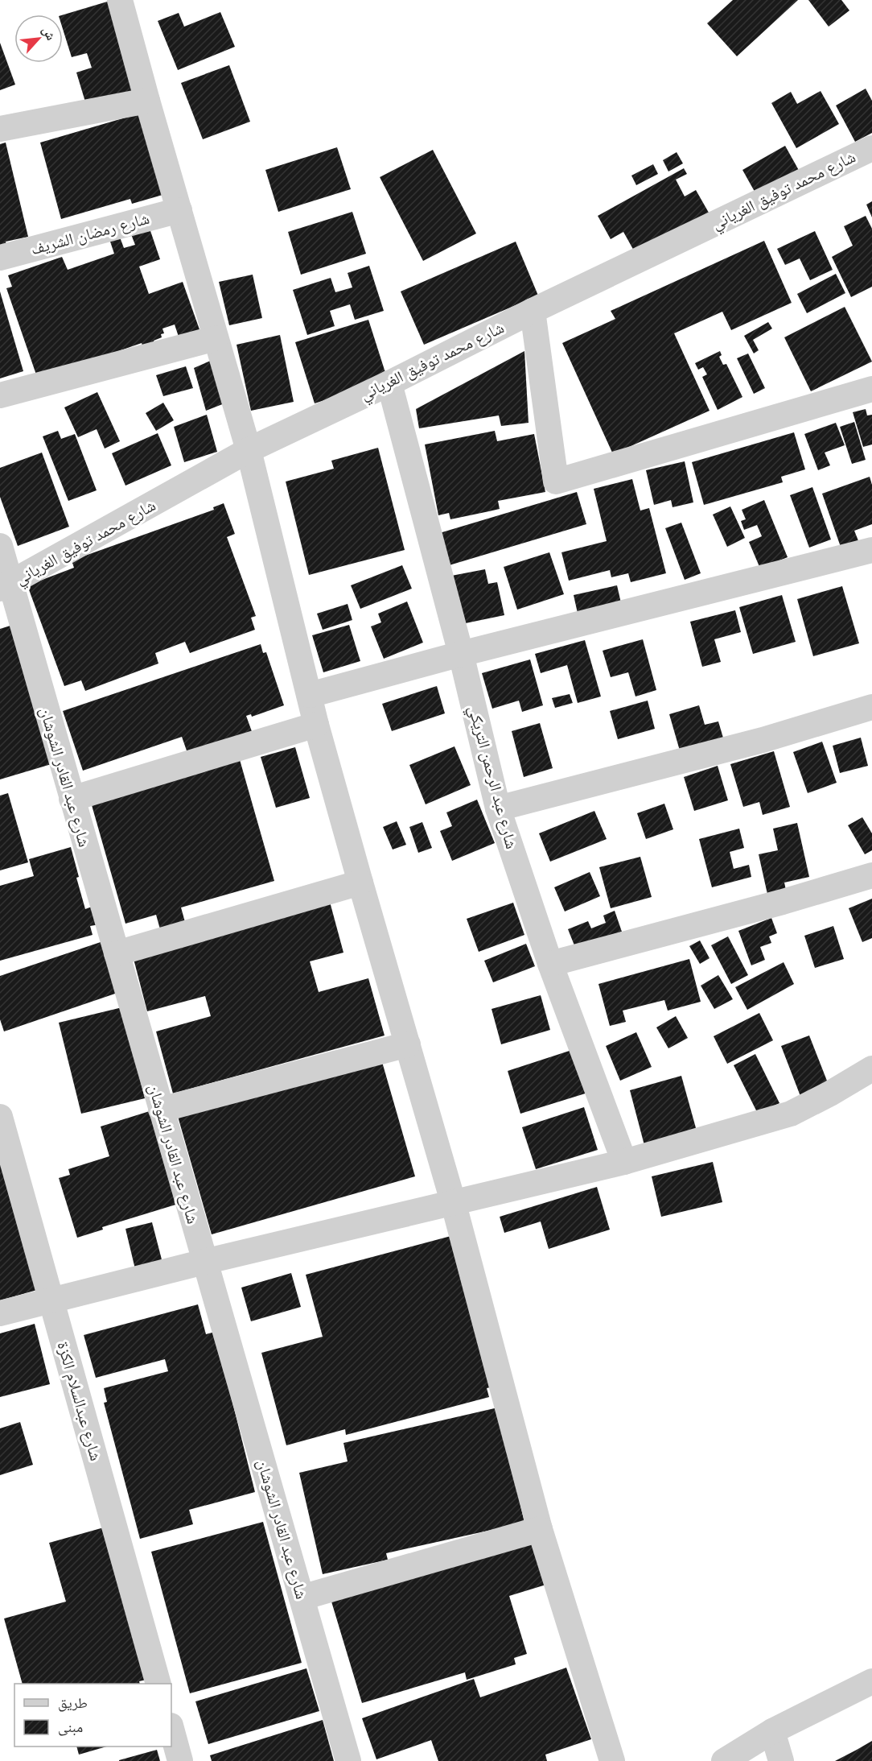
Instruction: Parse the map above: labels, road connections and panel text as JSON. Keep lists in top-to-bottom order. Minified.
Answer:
{"streets":{"street":["شارع محمد توفيق الغرياني","شارع رمضان الشريف","شارع عبد القادر الشوشان","شارع عبد الرحمن التريكي","شارع عبدالسلام الكزة"]},"crossings":[["شارع محمد توفيق الغرياني","شارع عبد القادر الشوشان"],["شارع محمد توفيق الغرياني","شارع عبد الرحمن التريكي"]],"legend":["طريق","مبنى"],"north":"top right"}
